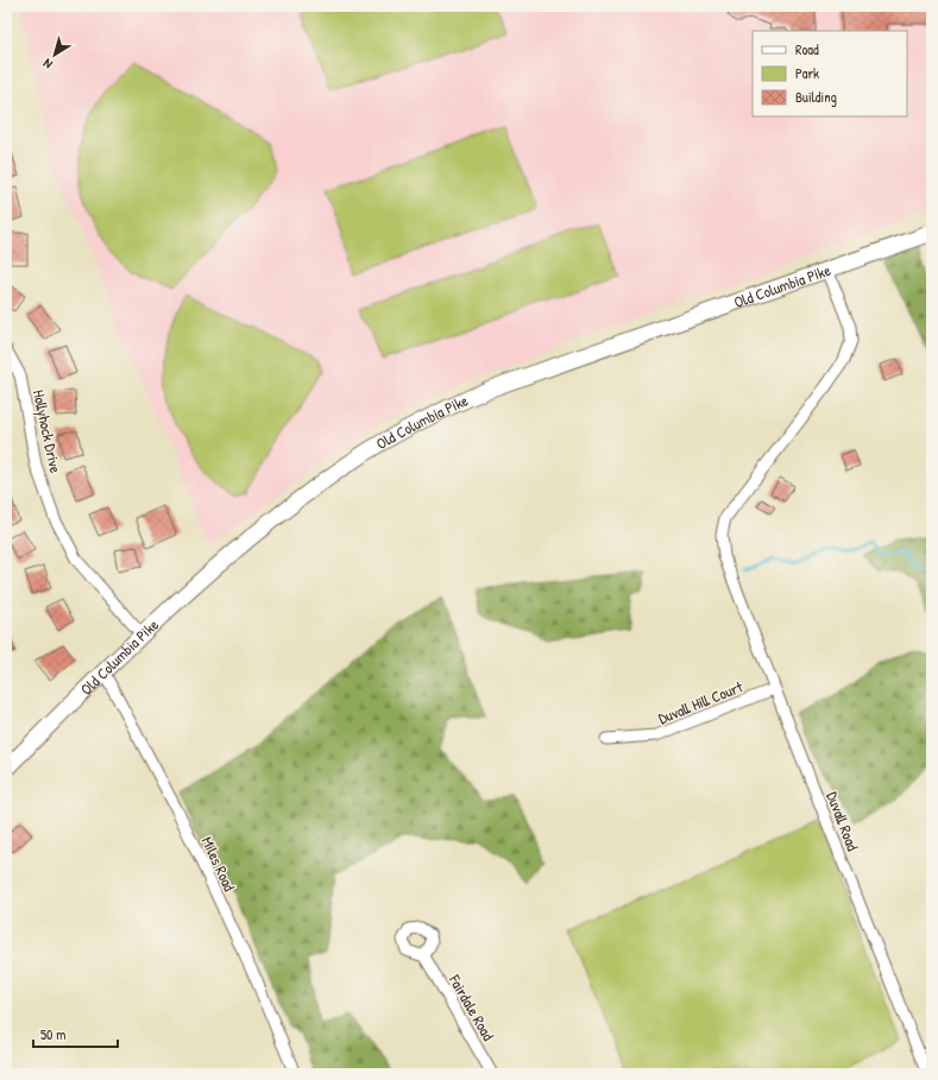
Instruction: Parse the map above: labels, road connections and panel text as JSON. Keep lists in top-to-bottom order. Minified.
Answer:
{"streets":{"main road":["Old Columbia Pike"],"street":["Hollyhock Drive","Duvall Hill Court","Duvall Road","Miles Road","Fairdale Road"]},"crossings":[["Old Columbia Pike","Hollyhock Drive"],["Old Columbia Pike","Duvall Road"],["Old Columbia Pike","Miles Road"],["Duvall Hill Court","Duvall Road"]],"legend":["Road","Park","Building"],"scale_bar":"50 m","north":"bottom left"}
